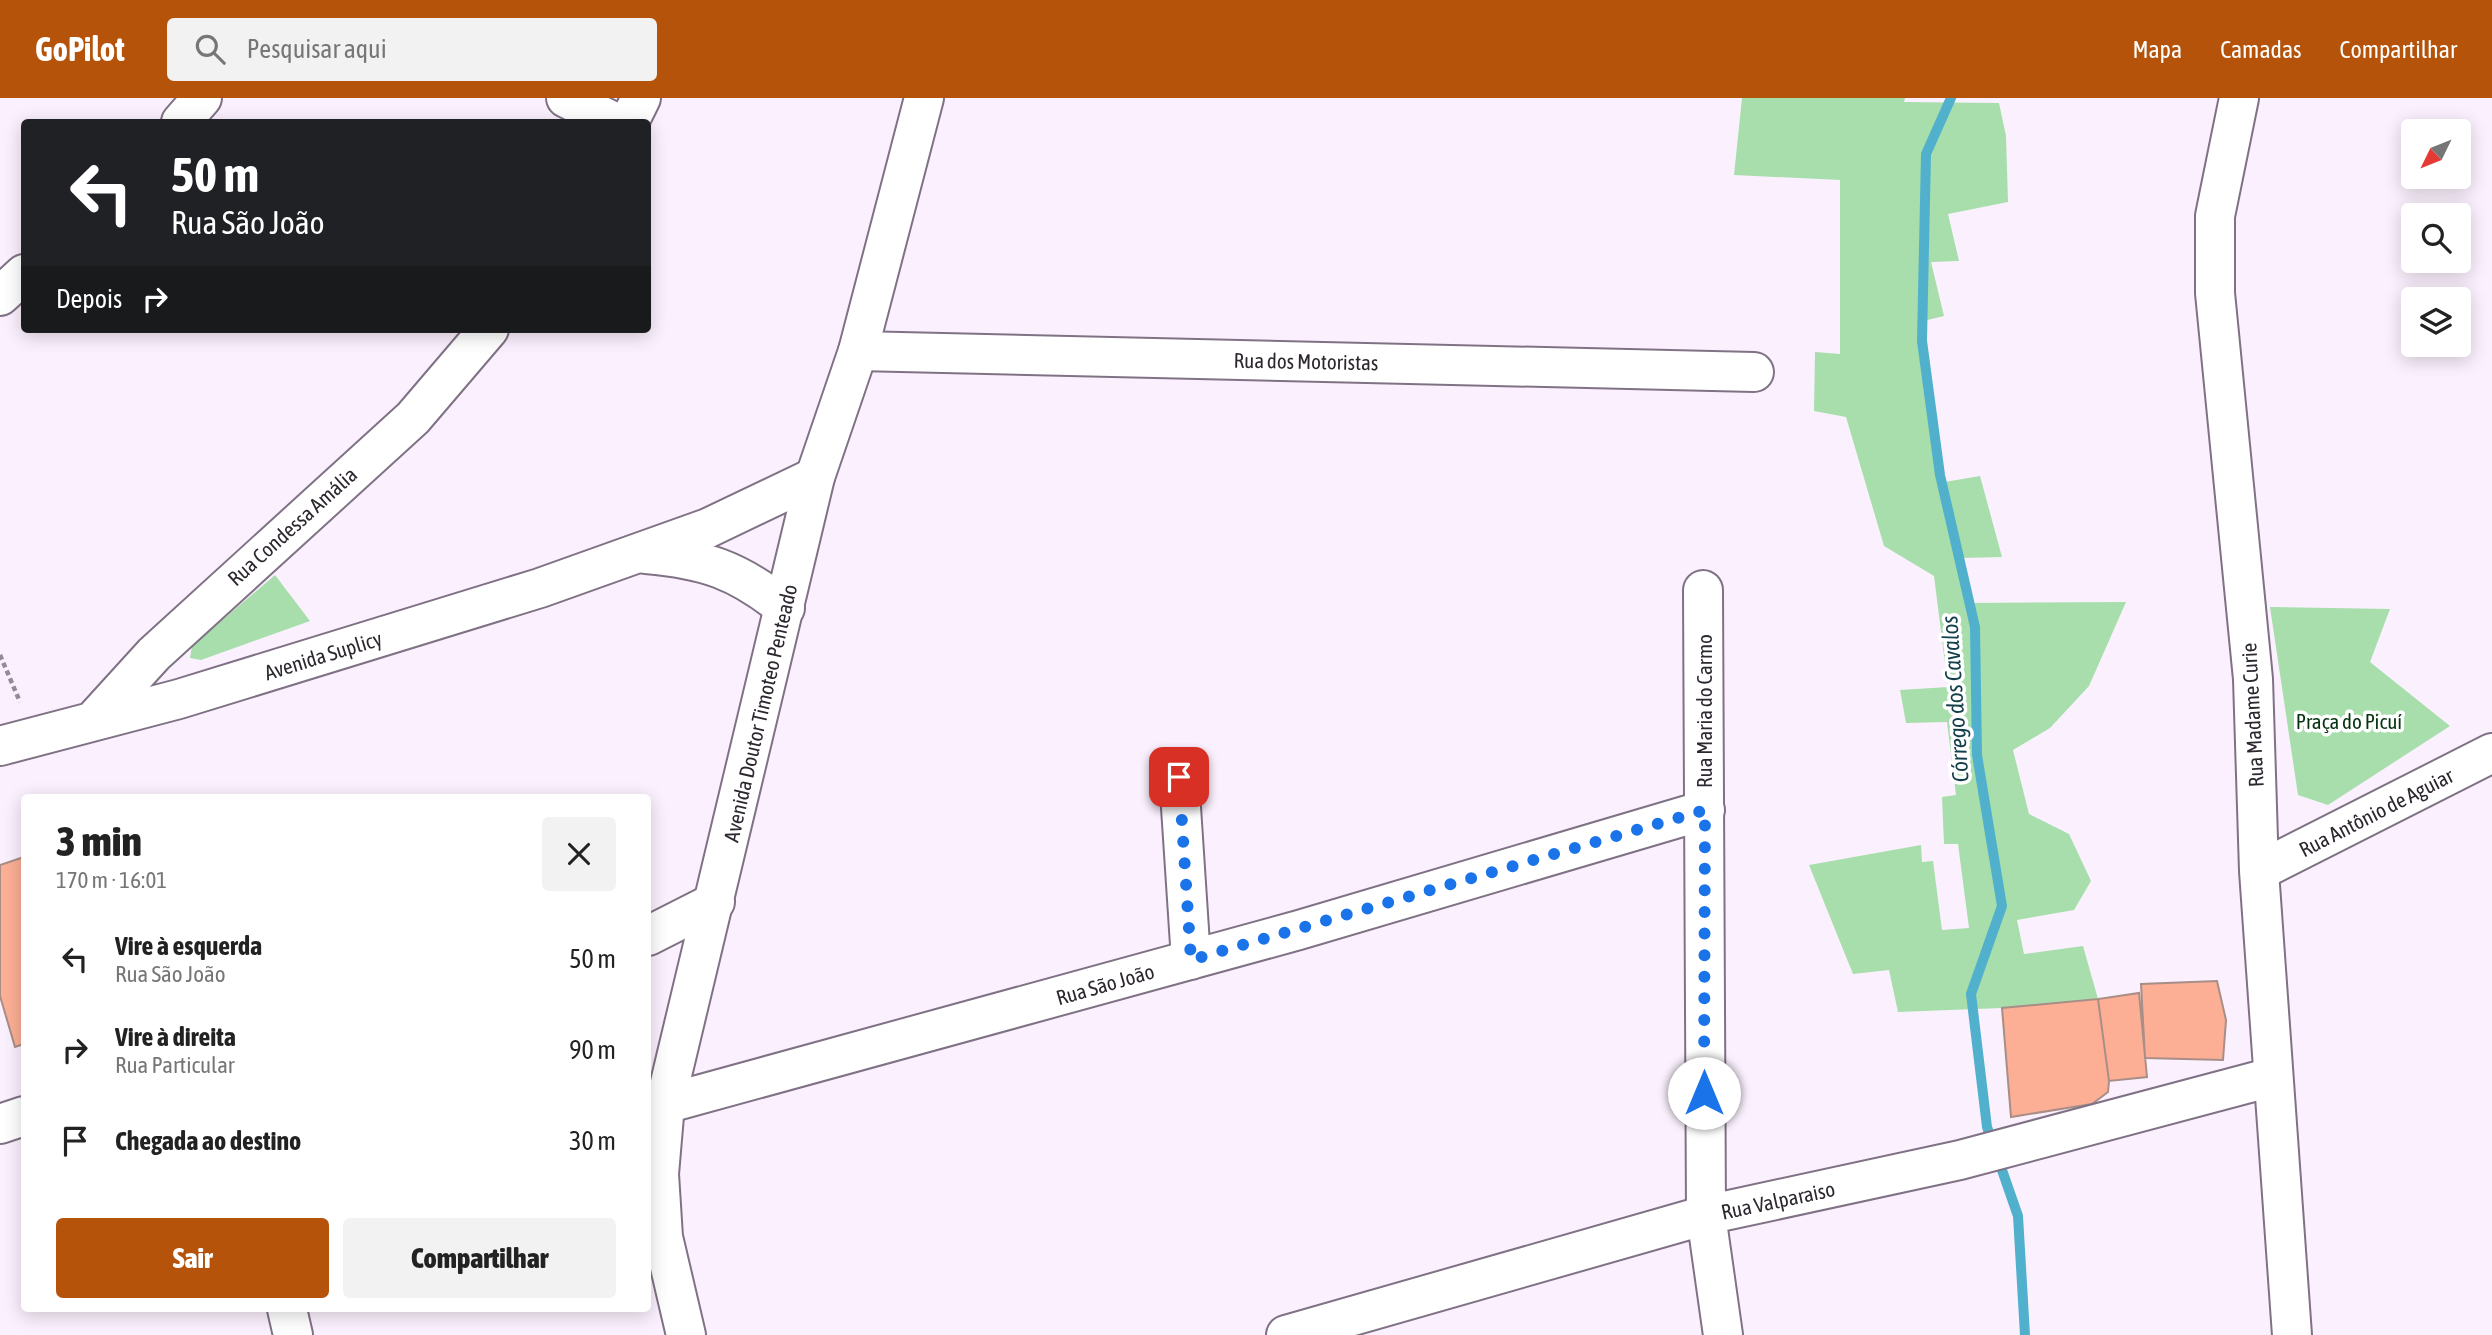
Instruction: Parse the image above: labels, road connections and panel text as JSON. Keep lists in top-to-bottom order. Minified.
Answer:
{"streets":{"street":["Rua dos Motoristas","Rua Condessa Amália","Avenida Suplicy","Rua Maria do Carmo","Avenida Doutor Timoteo Penteado","Rua Madame Curie","Rua Antônio de Aguiar","Rua São João","Rua Valparaiso"]},"crossings":[["Rua dos Motoristas","Avenida Doutor Timoteo Penteado"],["Rua Condessa Amália","Avenida Suplicy"],["Avenida Suplicy","Avenida Doutor Timoteo Penteado"],["Rua Maria do Carmo","Rua São João"],["Rua Maria do Carmo","Rua Valparaiso"],["Avenida Doutor Timoteo Penteado","Rua São João"],["Rua Madame Curie","Rua Antônio de Aguiar"],["Rua Madame Curie","Rua Valparaiso"]],"water":["Córrego dos Cavalos"],"parks":["Praça do Picuí"],"north":"bottom left","page":{"header":"GoPilot","search":"Pesquisar aqui","nav":["Mapa","Camadas","Compartilhar"],"turn":["50 m","Rua São João"],"then":"Depois","heading":["3 min","170 m · 16:01"],"list":[{"name":"Vire à esquerda","note":"Rua São João","value":"50 m"},{"name":"Vire à direita","note":"Rua Particular","value":"90 m"},{"name":"Chegada ao destino","value":"30 m"}],"buttons":["Sair","Compartilhar"]}}
